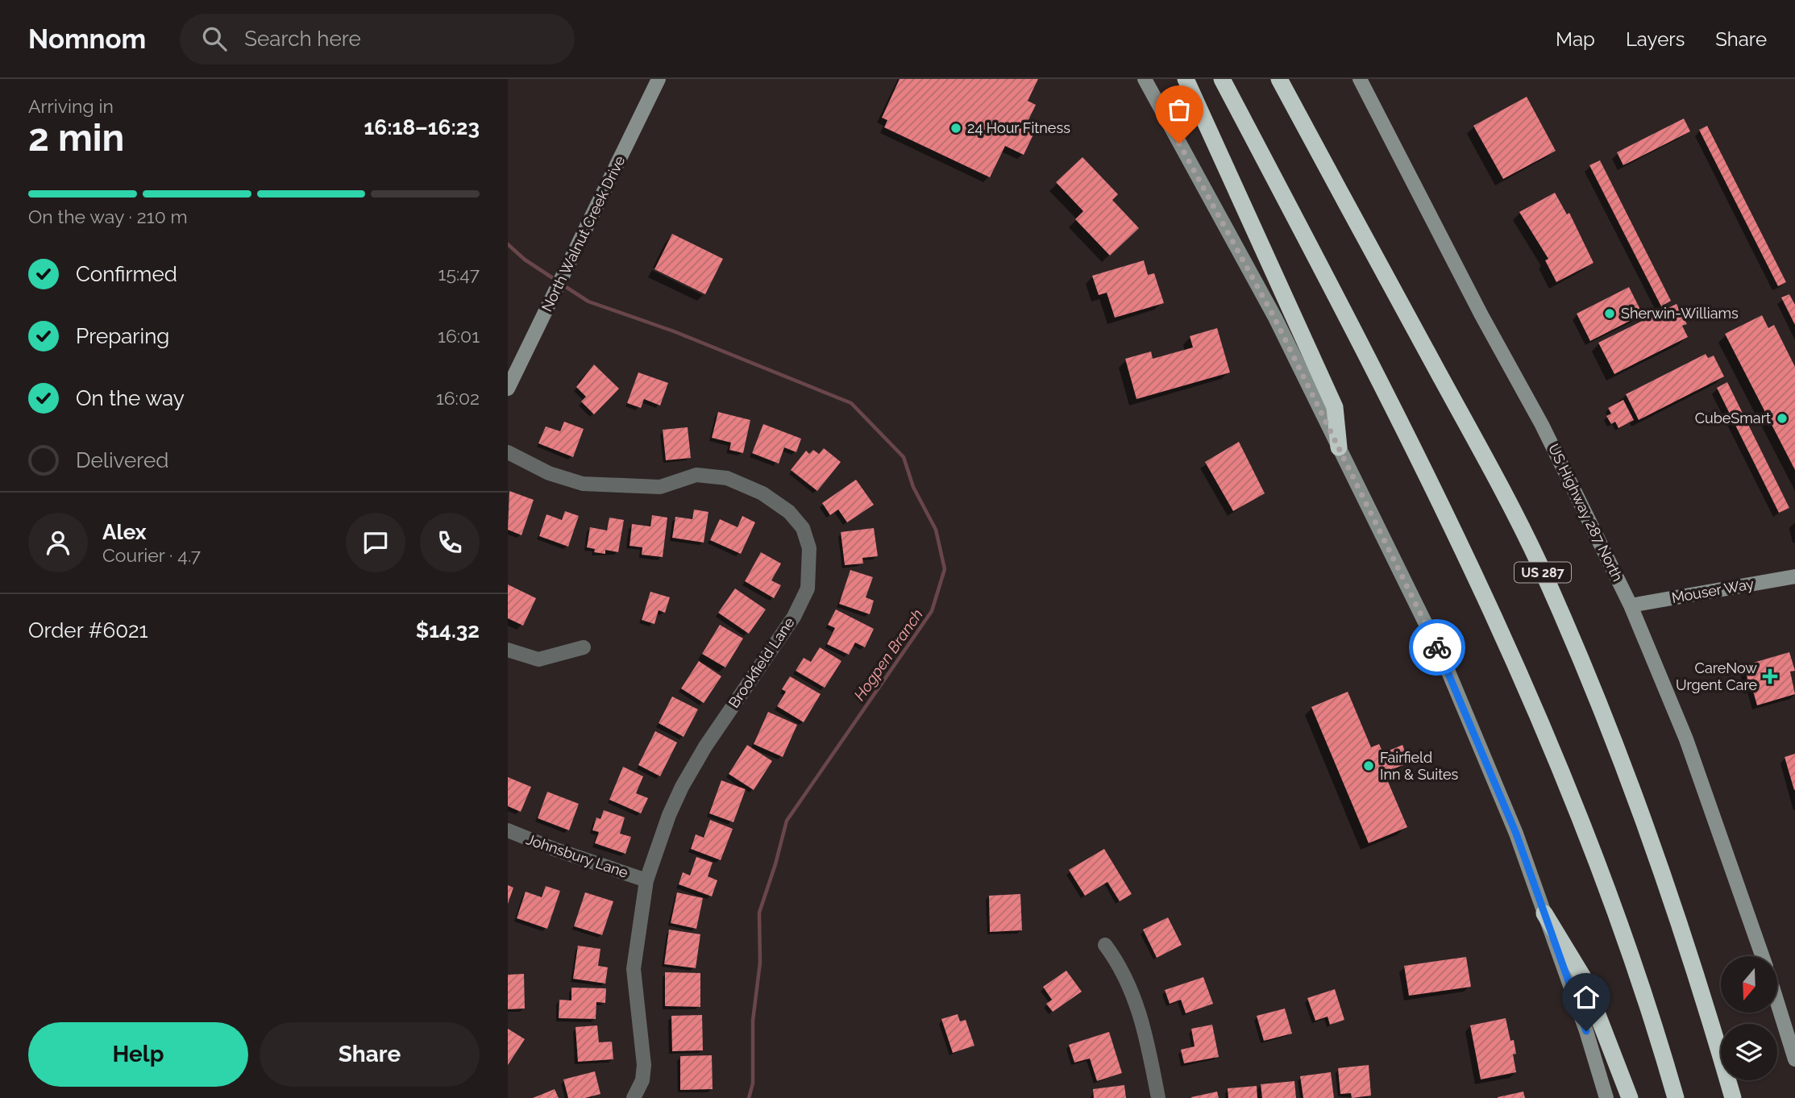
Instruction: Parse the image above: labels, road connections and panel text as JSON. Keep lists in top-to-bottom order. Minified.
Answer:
{"streets":{"highway":["US 287"],"main road":["North Walnut Creek Drive","US Highway 287 North","Mouser Way"],"street":["Brookfield Lane","Johnsbury Lane"]},"crossings":[["US Highway 287 North","Mouser Way"],["Brookfield Lane","Johnsbury Lane"]],"water":["Hogpen Branch"],"places":{"other":["24 Hour Fitness","Sherwin-Williams","CubeSmart","Fairfield Inn & Suites"],"health":["CareNow Urgent Care"]},"north":"bottom","page":{"header":"Nomnom","search":"Search here","nav":["Map","Layers","Share"],"heading":["2 min","Arriving in","16:18–16:23"],"panel":["Alex","Courier · 4.7","Order #6021","$14.32"],"bar":"On the way · 210 m","list":[["Confirmed","15:47"],["Preparing","16:01"],["On the way","16:02"],"Delivered"],"buttons":["Help","Share"]}}
